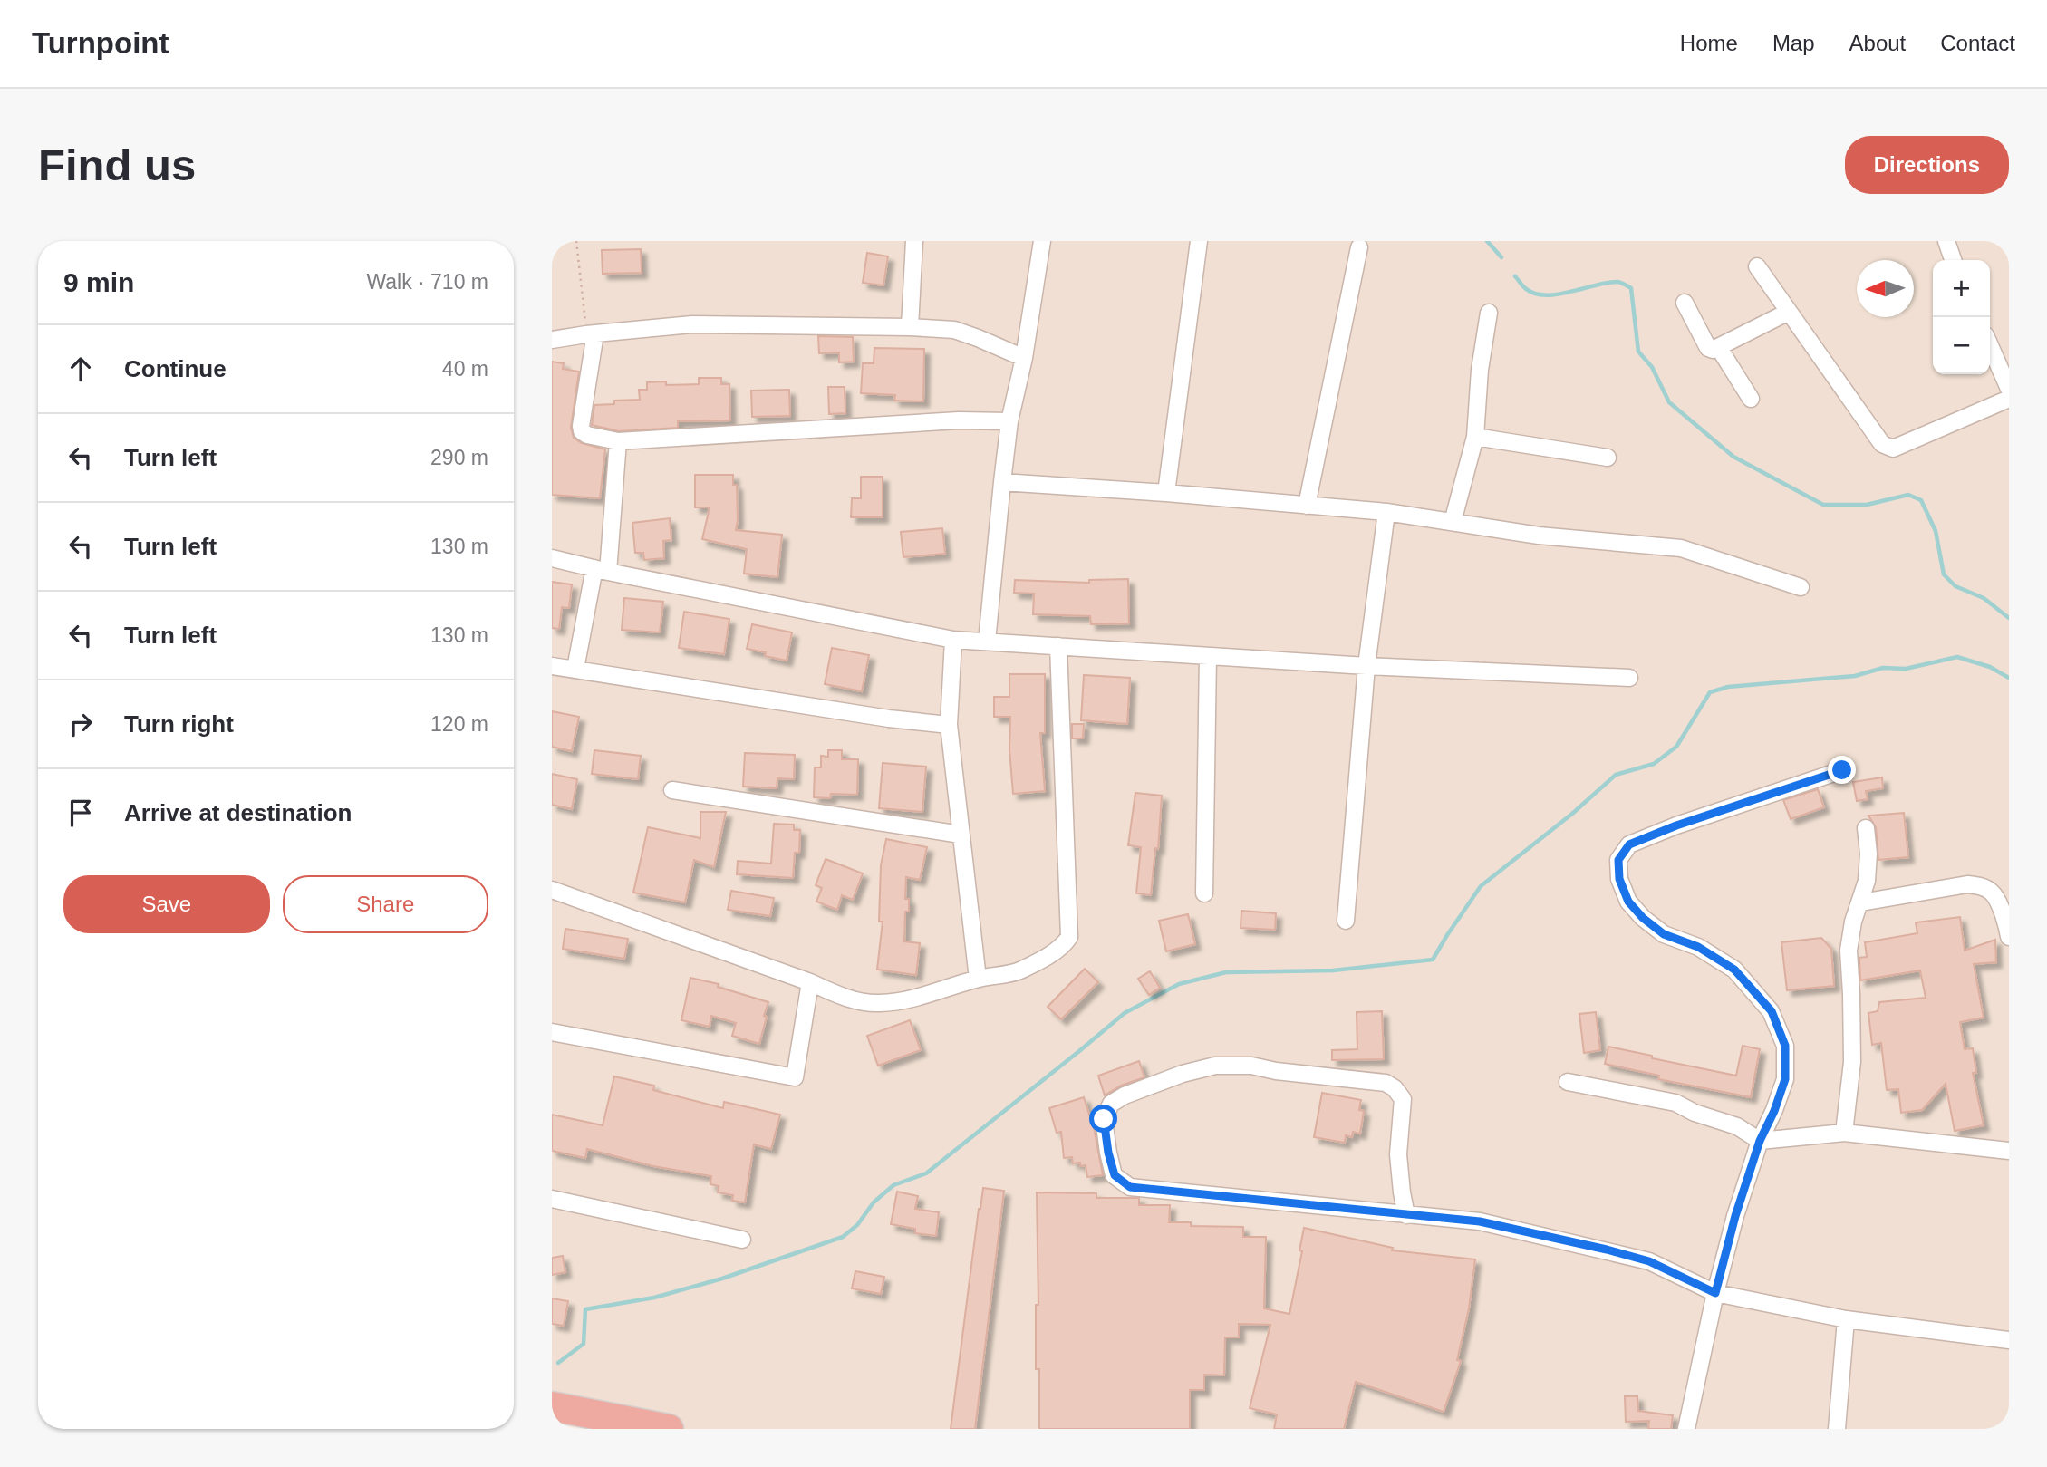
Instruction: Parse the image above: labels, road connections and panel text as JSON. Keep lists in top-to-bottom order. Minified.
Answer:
{"north":"left","page":{"header":"Turnpoint","nav":["Home","Map","About","Contact"],"buttons":["Directions",["Save","Share"]],"title":"Find us","heading":["9 min","Walk · 710 m"],"map_buttons":["+","−"],"list":[["Continue","40 m"],["Turn left","290 m"],["Turn left","130 m"],["Turn left","130 m"],["Turn right","120 m"],"Arrive at destination"]}}
